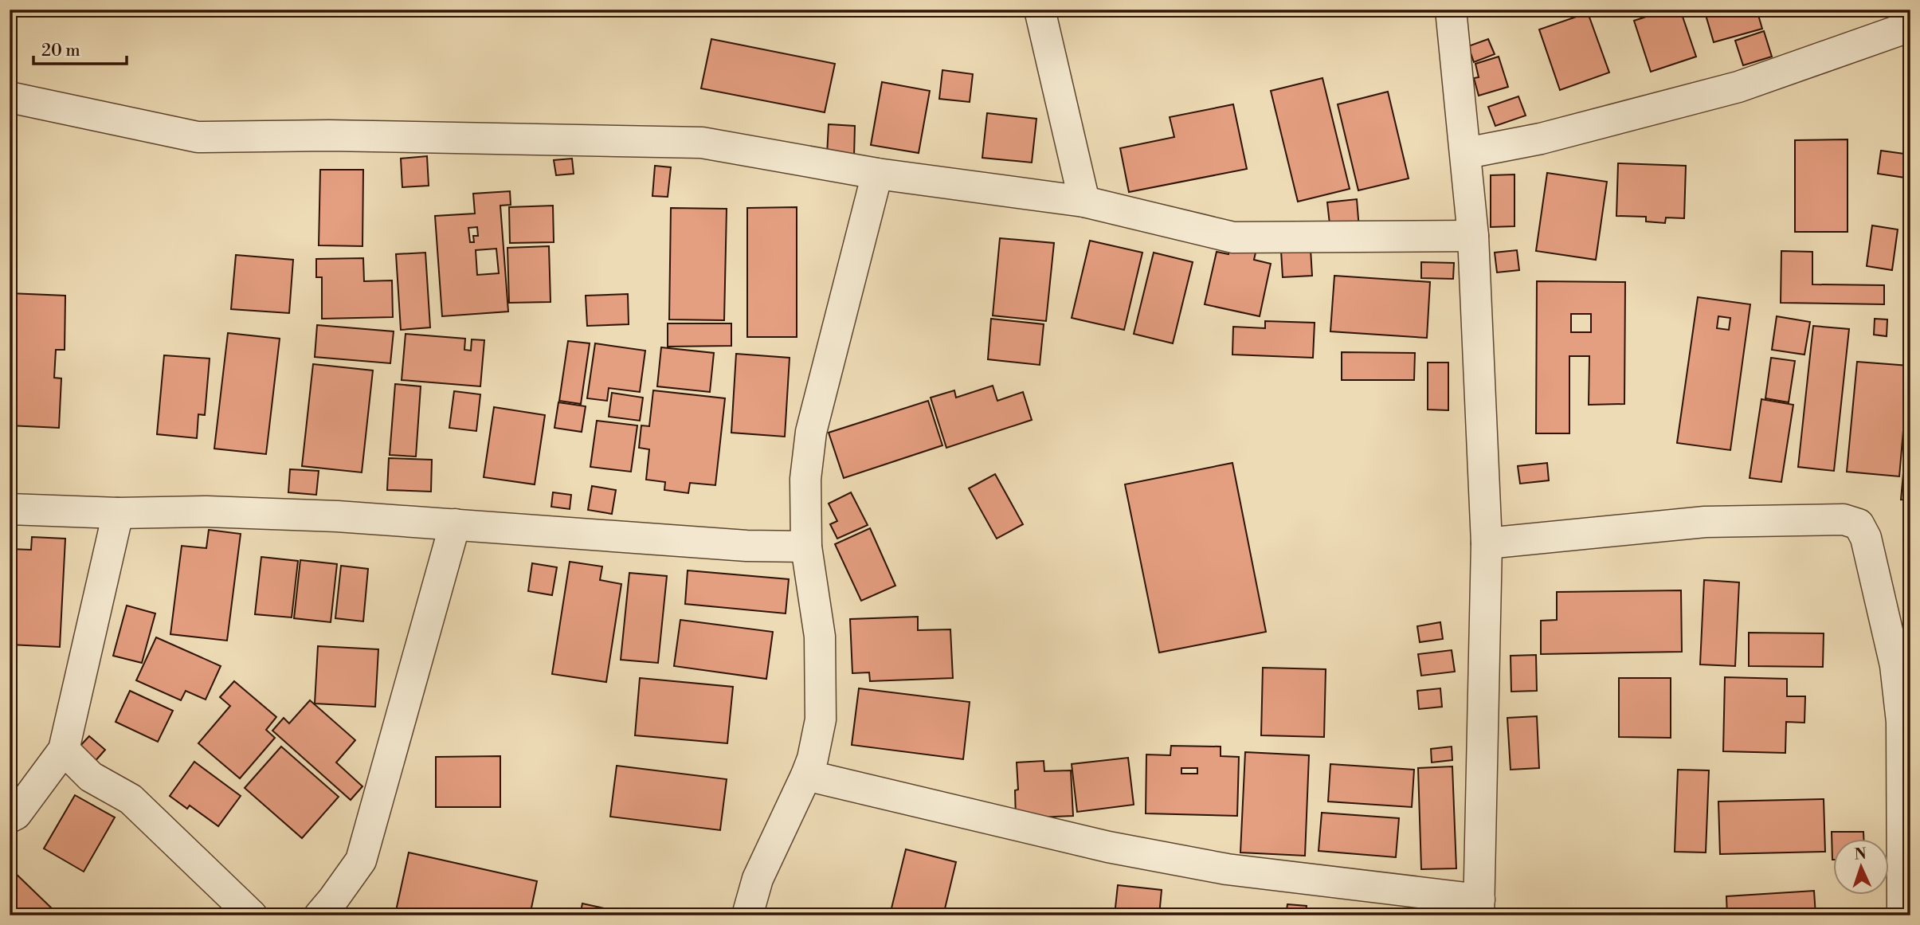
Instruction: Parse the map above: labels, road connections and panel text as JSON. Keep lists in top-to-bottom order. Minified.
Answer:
{"scale_bar":"20 m","north":"top"}
